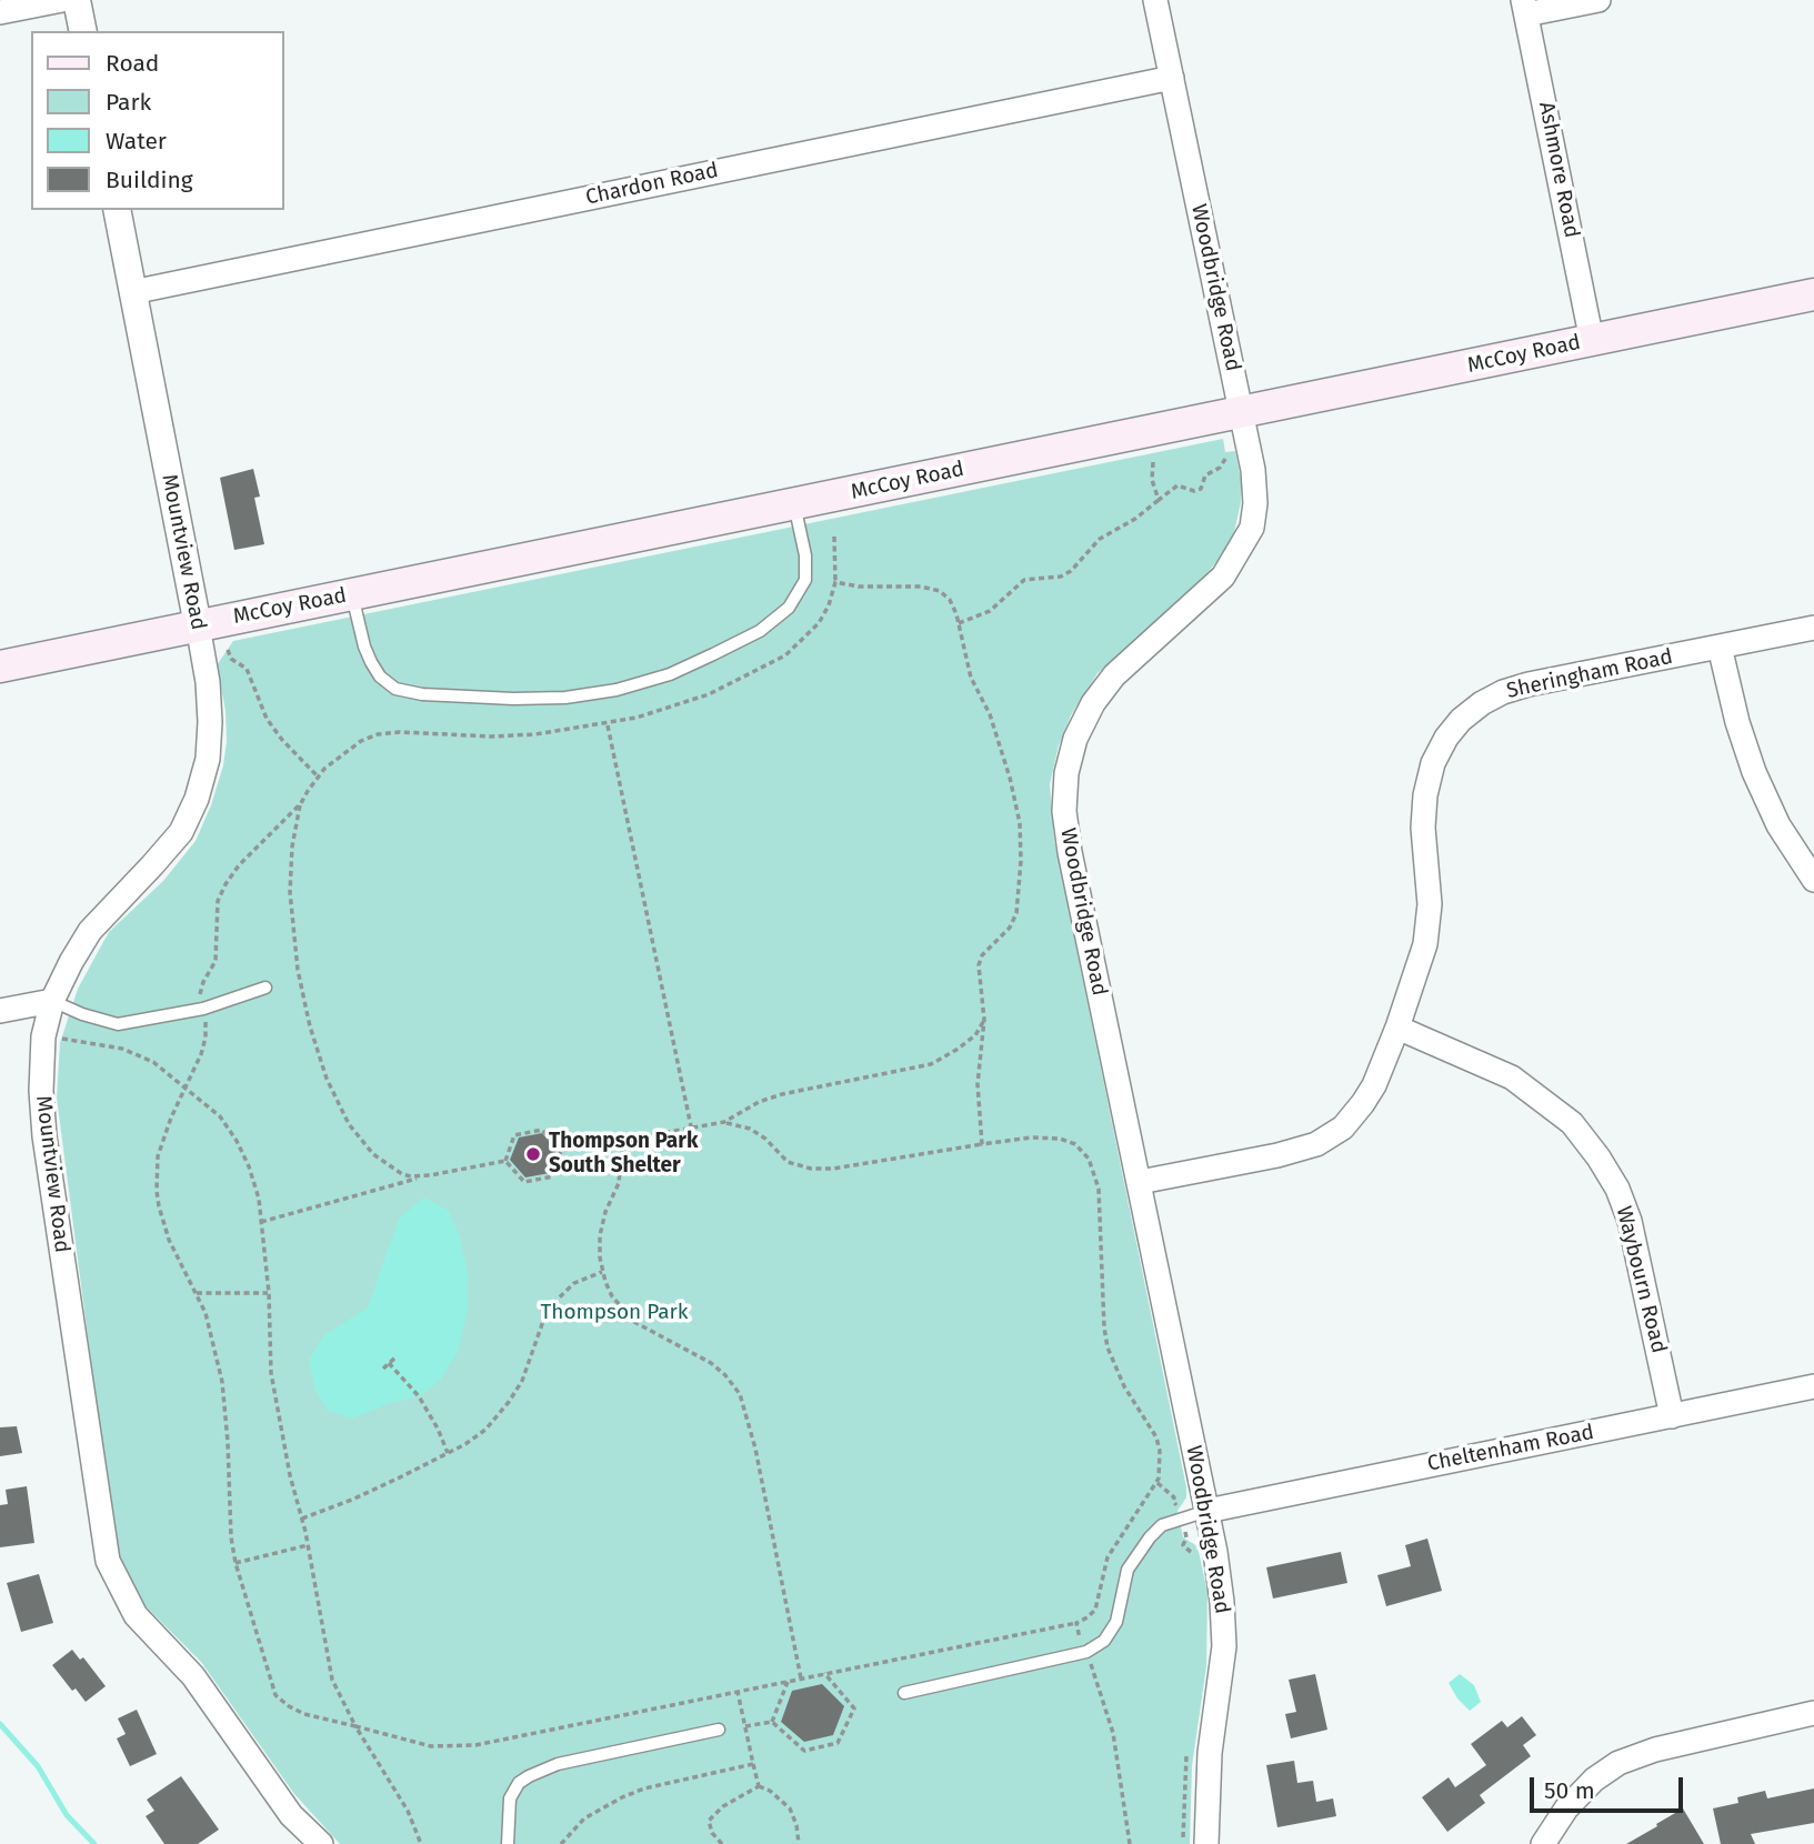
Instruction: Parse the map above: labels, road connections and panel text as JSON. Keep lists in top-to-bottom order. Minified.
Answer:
{"streets":{"main road":["McCoy Road"],"street":["Ashmore Road","Chardon Road","Woodbridge Road","Mountview Road","Sheringham Road","Waybourn Road","Cheltenham Road"]},"crossings":[["Ashmore Road","McCoy Road"],["Chardon Road","Woodbridge Road"],["Chardon Road","Mountview Road"],["Woodbridge Road","McCoy Road"],["Woodbridge Road","Sheringham Road"],["Woodbridge Road","Cheltenham Road"],["McCoy Road","Mountview Road"],["Sheringham Road","Waybourn Road"],["Waybourn Road","Cheltenham Road"]],"parks":["Thompson Park"],"places":["Thompson Park South Shelter"],"legend":["Road","Park","Water","Building"],"scale_bar":"50 m"}
